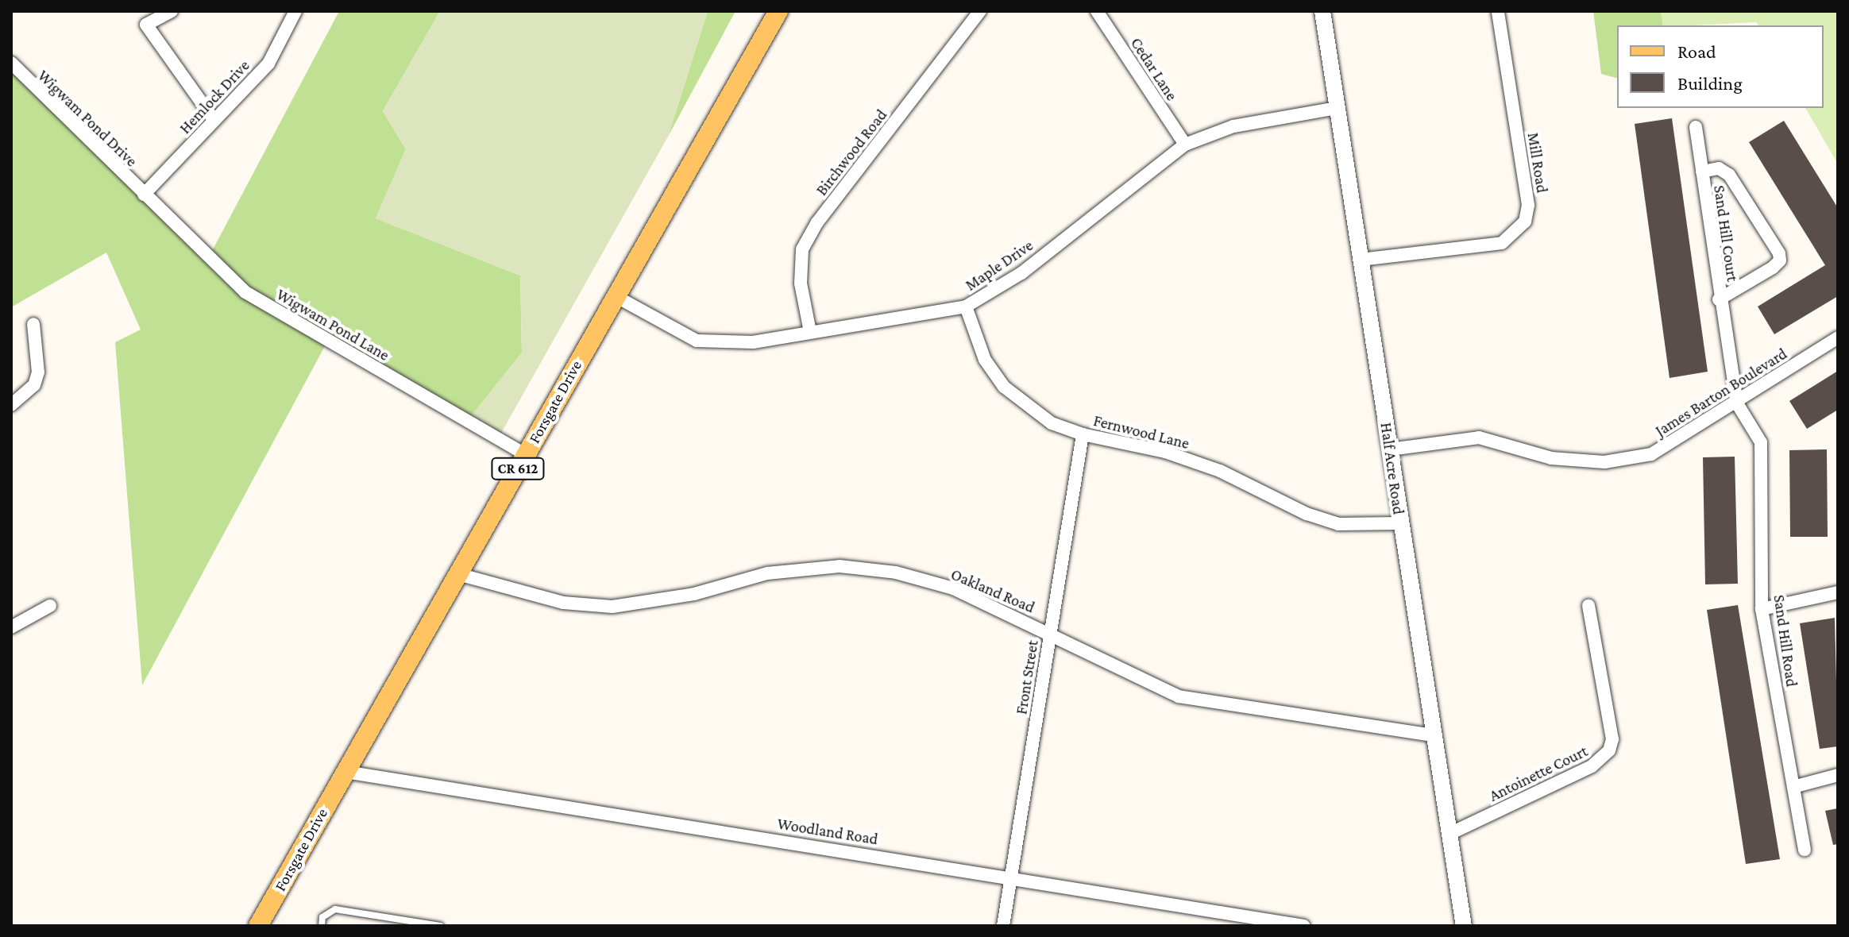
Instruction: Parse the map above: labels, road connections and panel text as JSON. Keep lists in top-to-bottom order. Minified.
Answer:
{"streets":{"main road":["Forsgate Drive","CR 612"],"street":["Cedar Lane","Hemlock Drive","Wigwam Pond Drive","Birchwood Road","Mill Road","Sand Hill Court","Maple Drive","Wigwam Pond Lane","James Barton Boulevard","Fernwood Lane","Half Acre Road","Oakland Road","Sand Hill Road","Front Street","Antoinette Court","Woodland Road"]},"crossings":[["Cedar Lane","Maple Drive"],["Hemlock Drive","Wigwam Pond Drive"],["Hemlock Drive","Wigwam Pond Lane"],["Wigwam Pond Drive","Wigwam Pond Lane"],["Birchwood Road","Maple Drive"],["Mill Road","Half Acre Road"],["Sand Hill Court","James Barton Boulevard"],["Sand Hill Court","Sand Hill Road"],["Maple Drive","Forsgate Drive"],["Maple Drive","Fernwood Lane"],["Maple Drive","Half Acre Road"],["Wigwam Pond Lane","Forsgate Drive"],["James Barton Boulevard","Half Acre Road"],["James Barton Boulevard","Sand Hill Road"],["Forsgate Drive","Oakland Road"],["Forsgate Drive","Woodland Road"],["Fernwood Lane","Half Acre Road"],["Fernwood Lane","Front Street"],["Half Acre Road","Oakland Road"],["Half Acre Road","Antoinette Court"],["Oakland Road","Front Street"],["Front Street","Woodland Road"]],"legend":["Road","Building"]}
